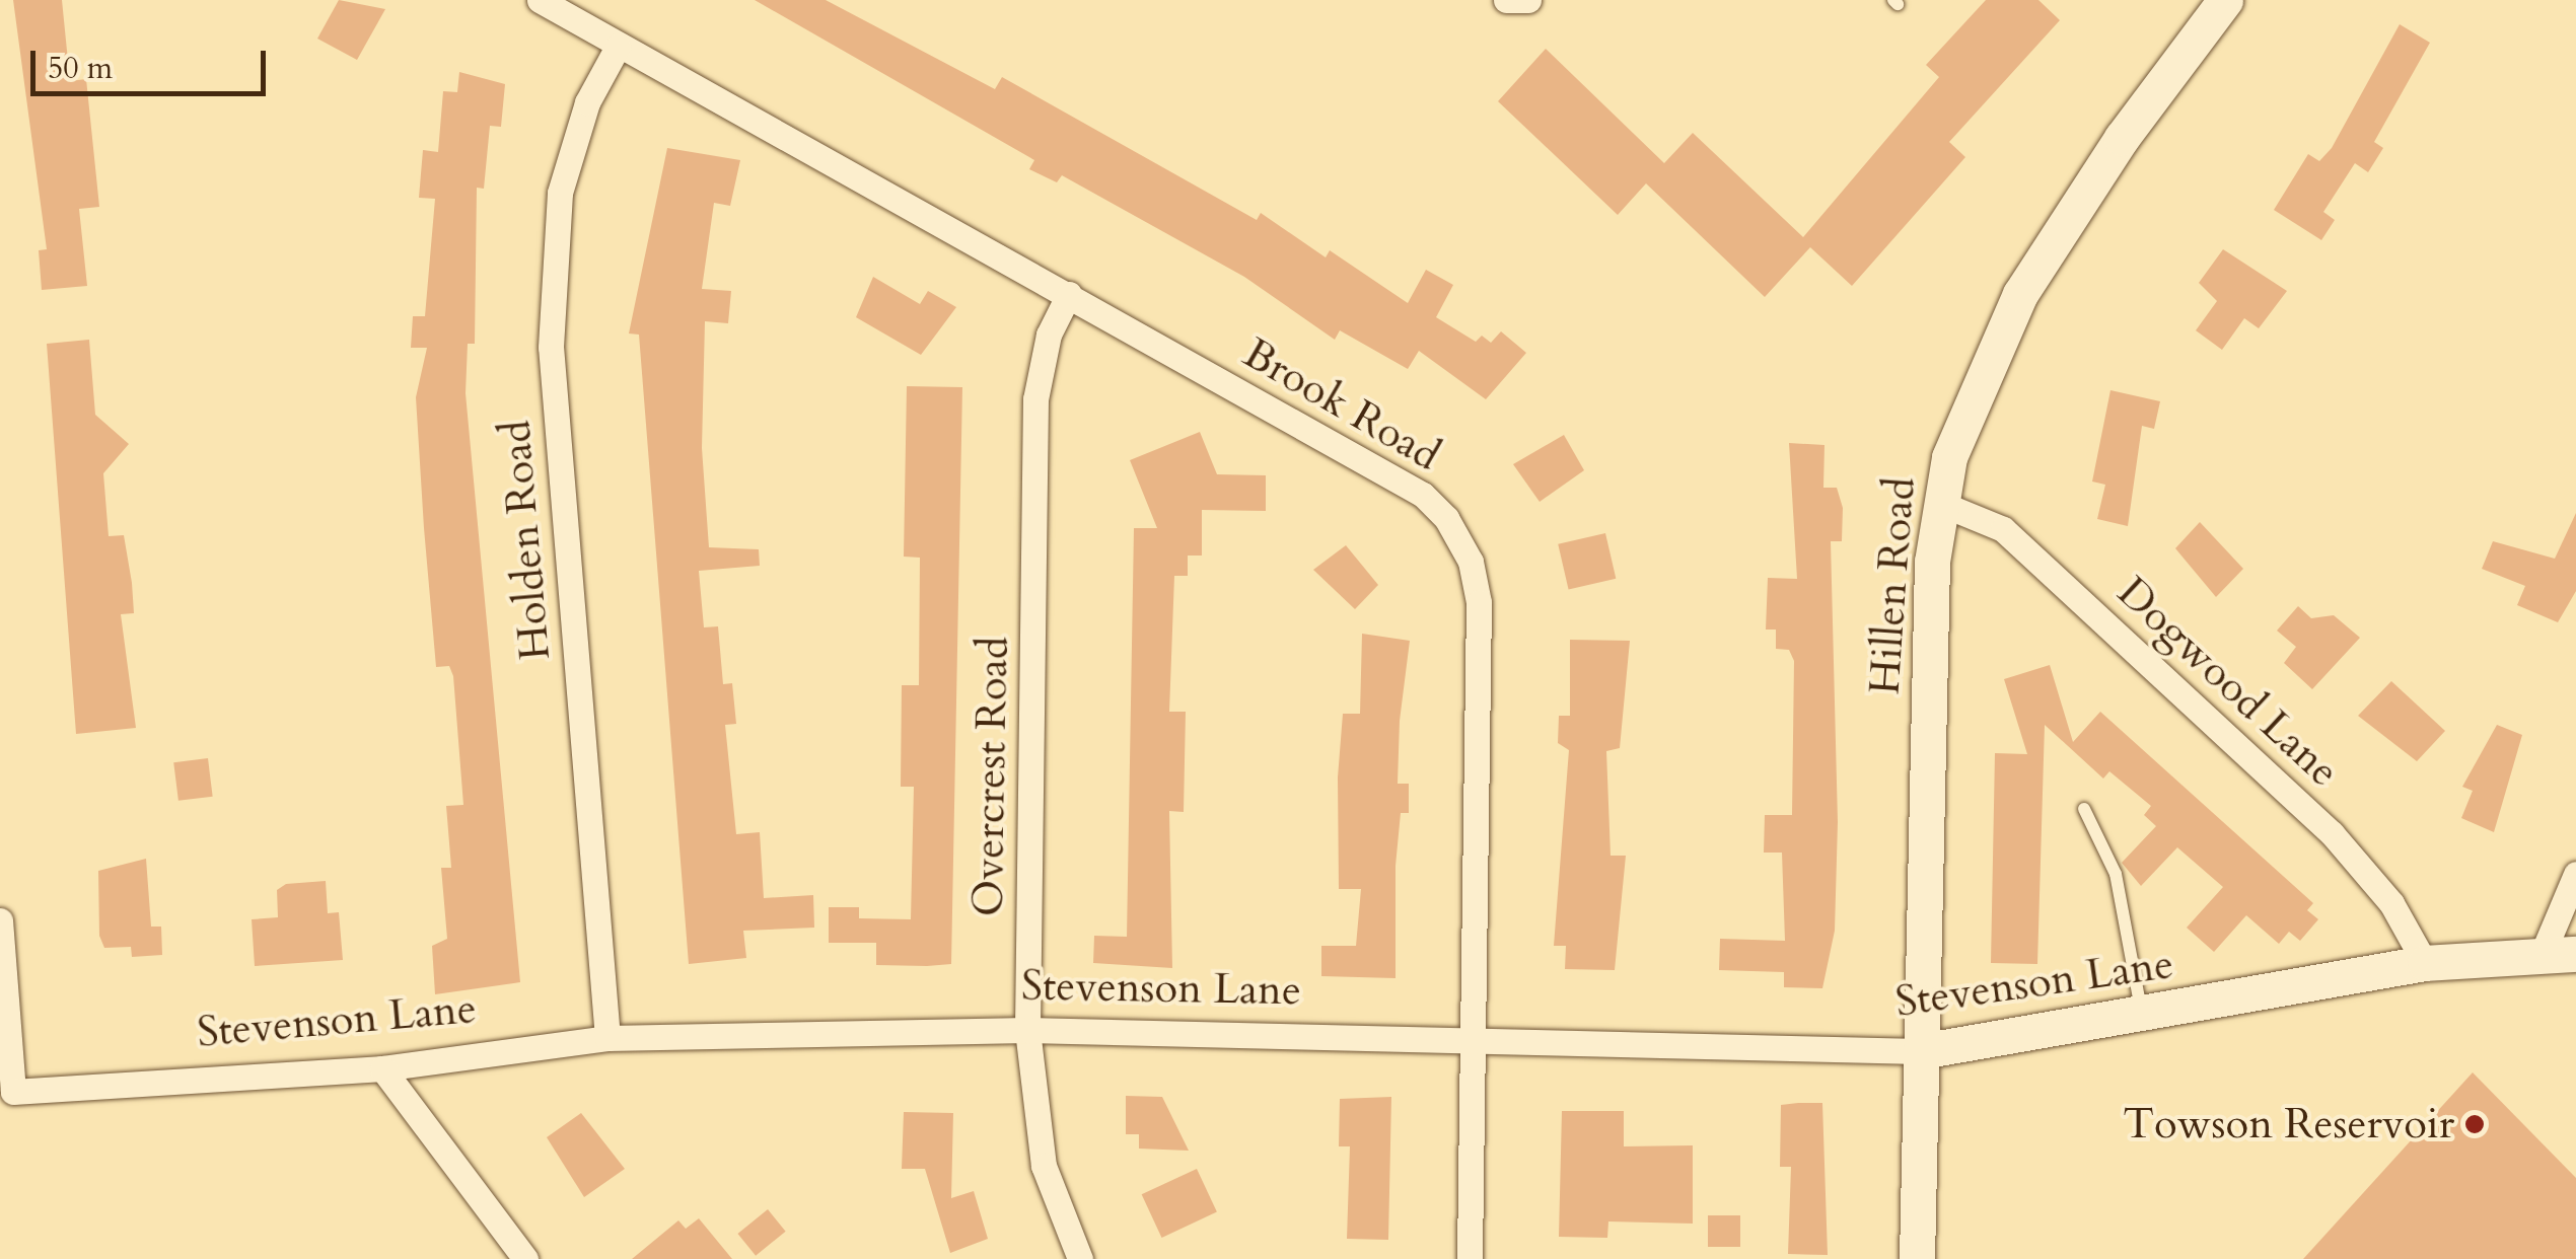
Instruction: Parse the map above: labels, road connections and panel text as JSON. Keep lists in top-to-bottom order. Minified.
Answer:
{"streets":{"street":["Brook Road","Holden Road","Hillen Road","Dogwood Lane","Overcrest Road","Stevenson Lane"]},"crossings":[["Brook Road","Holden Road"],["Brook Road","Overcrest Road"],["Brook Road","Stevenson Lane"],["Holden Road","Stevenson Lane"],["Hillen Road","Dogwood Lane"],["Hillen Road","Stevenson Lane"],["Dogwood Lane","Stevenson Lane"],["Overcrest Road","Stevenson Lane"]],"places":["Towson Reservoir"],"scale_bar":"50 m"}
